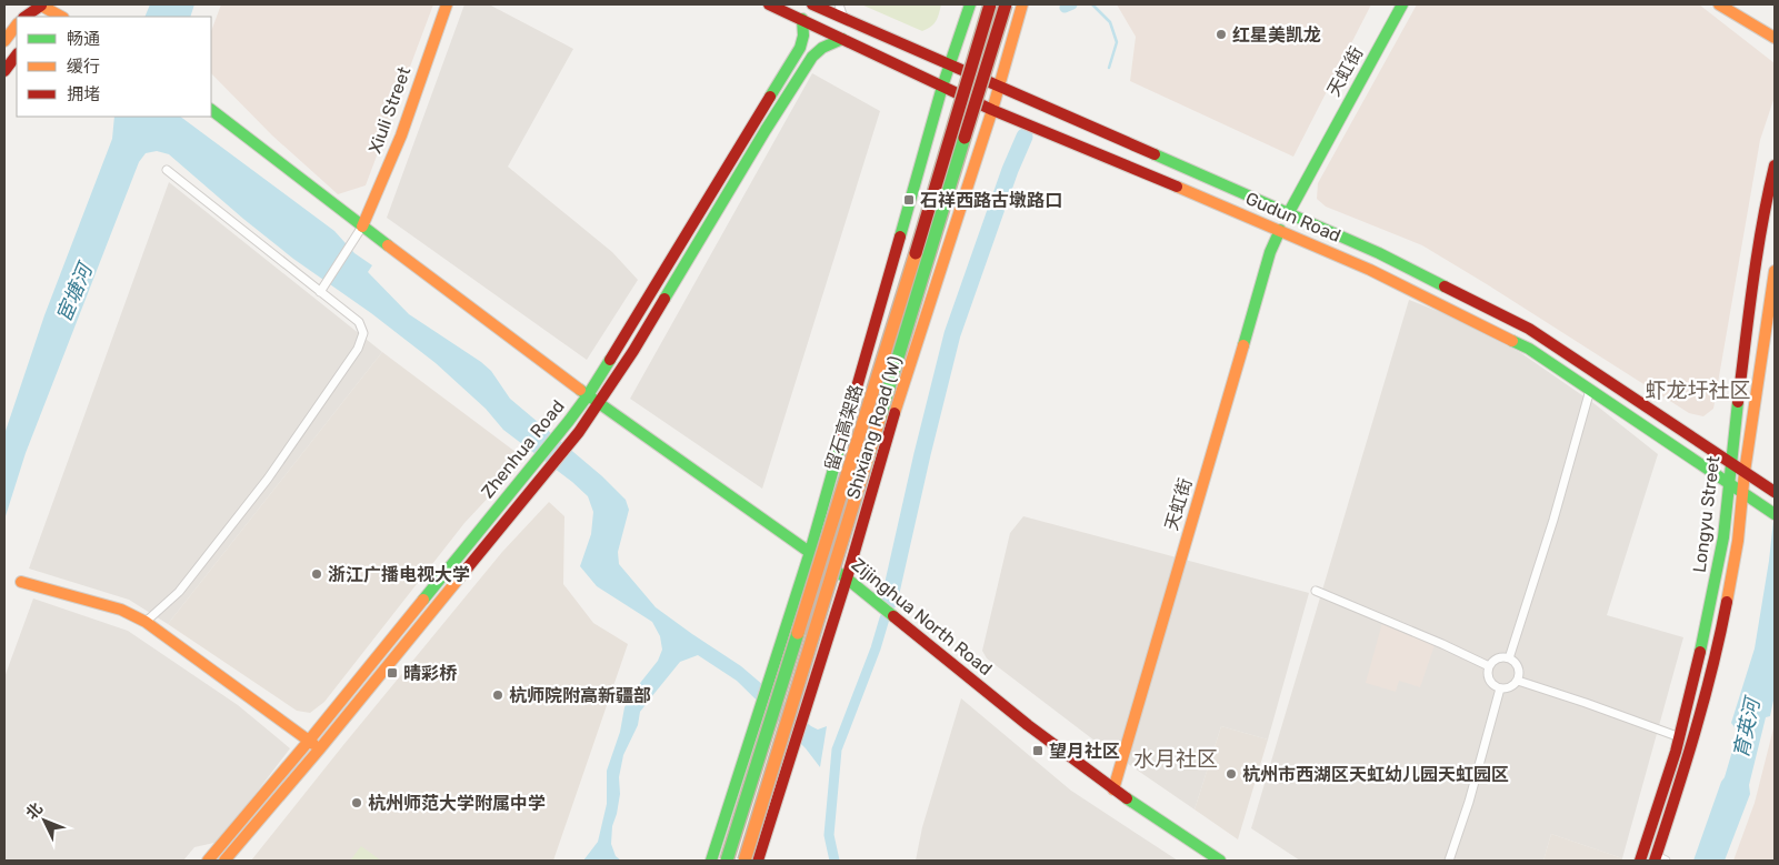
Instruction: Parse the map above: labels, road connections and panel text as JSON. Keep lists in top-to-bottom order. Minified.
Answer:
{"streets":{"main road":["天虹街","Xiuli Street","Gudun Road","留石高架路","Shixiang Road (W)","Zhenhua Road","Longyu Street","Zijinghua North Road"]},"crossings":[["天虹街","Gudun Road"],["天虹街","Zijinghua North Road"],["Xiuli Street","Zijinghua North Road"],["Gudun Road","Shixiang Road (W)"],["Gudun Road","Zhenhua Road"],["Gudun Road","Longyu Street"],["Shixiang Road (W)","Zijinghua North Road"],["Zhenhua Road","Zijinghua North Road"]],"districts":["虾龙圩社区","水月社区"],"water":["宦塘河","育英河"],"places":{"other":["红星美凯龙","浙江广播电视大学","杭师院附高新疆部","杭州市西湖区天虹幼儿园天虹园区","杭州师范大学附属中学"],"transit":["石祥西路古墩路口","晴彩桥","望月社区"]},"legend":["畅通","缓行","拥堵"],"north":"top left"}
